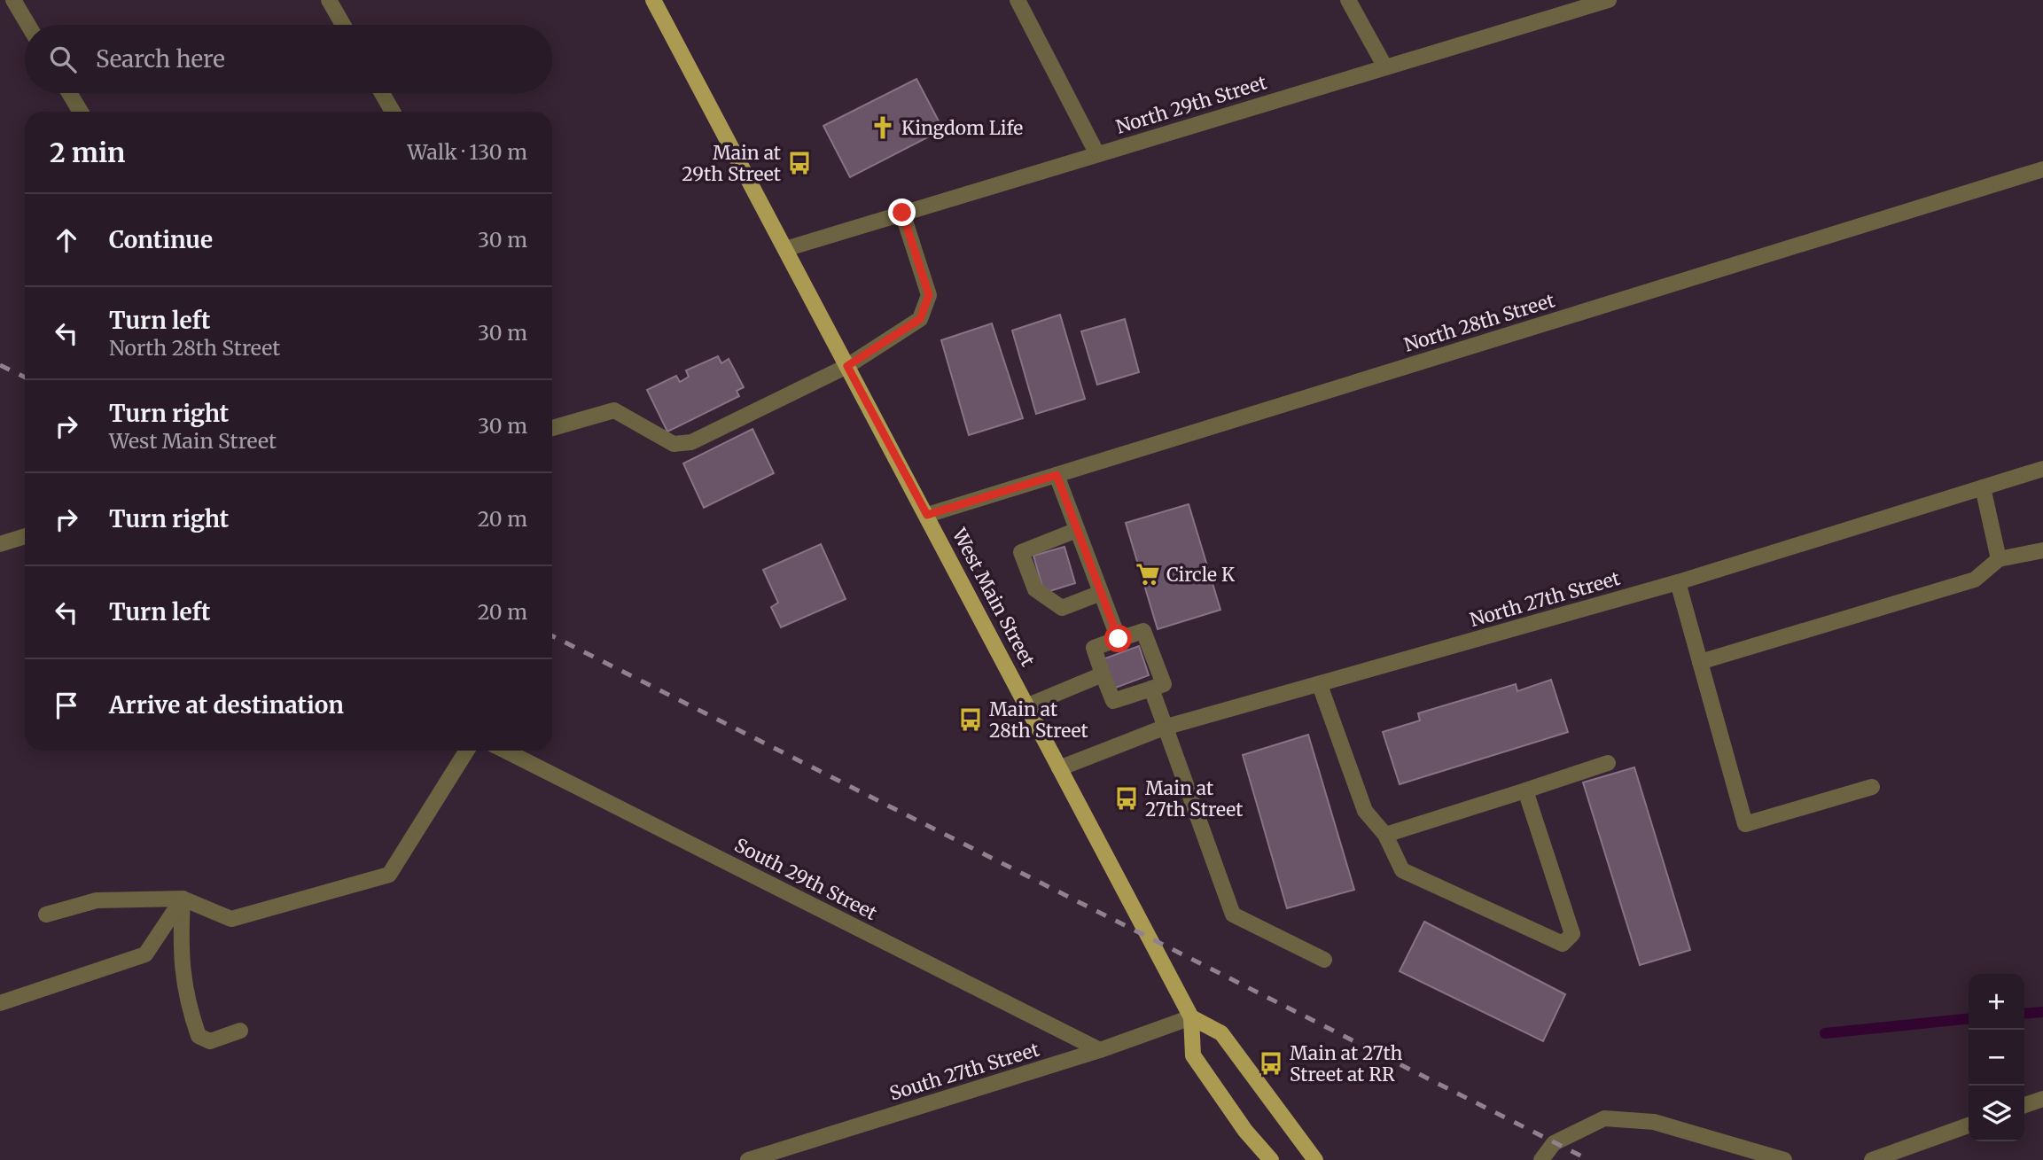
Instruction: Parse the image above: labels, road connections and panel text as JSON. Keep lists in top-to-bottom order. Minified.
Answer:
{"streets":{"main road":["West Main Street"],"street":["North 29th Street","North 28th Street","North 27th Street","South 29th Street","South 27th Street"]},"crossings":[["North 29th Street","West Main Street"],["North 28th Street","West Main Street"],["West Main Street","North 27th Street"],["West Main Street","South 27th Street"],["South 29th Street","South 27th Street"]],"places":{"church":["Kingdom Life"],"bus stop":["Main at 29th Street","Main at 28th Street","Main at 27th Street","Main at 27th Street at RR"],"supermarket":["Circle K"]},"page":{"search":"Search here","heading":["2 min","Walk · 130 m"],"list":[["Continue","30 m"],["Turn left","North 28th Street","30 m"],["Turn right","West Main Street","30 m"],["Turn right","20 m"],["Turn left","20 m"],"Arrive at destination"],"map_buttons":["+","−"]}}
